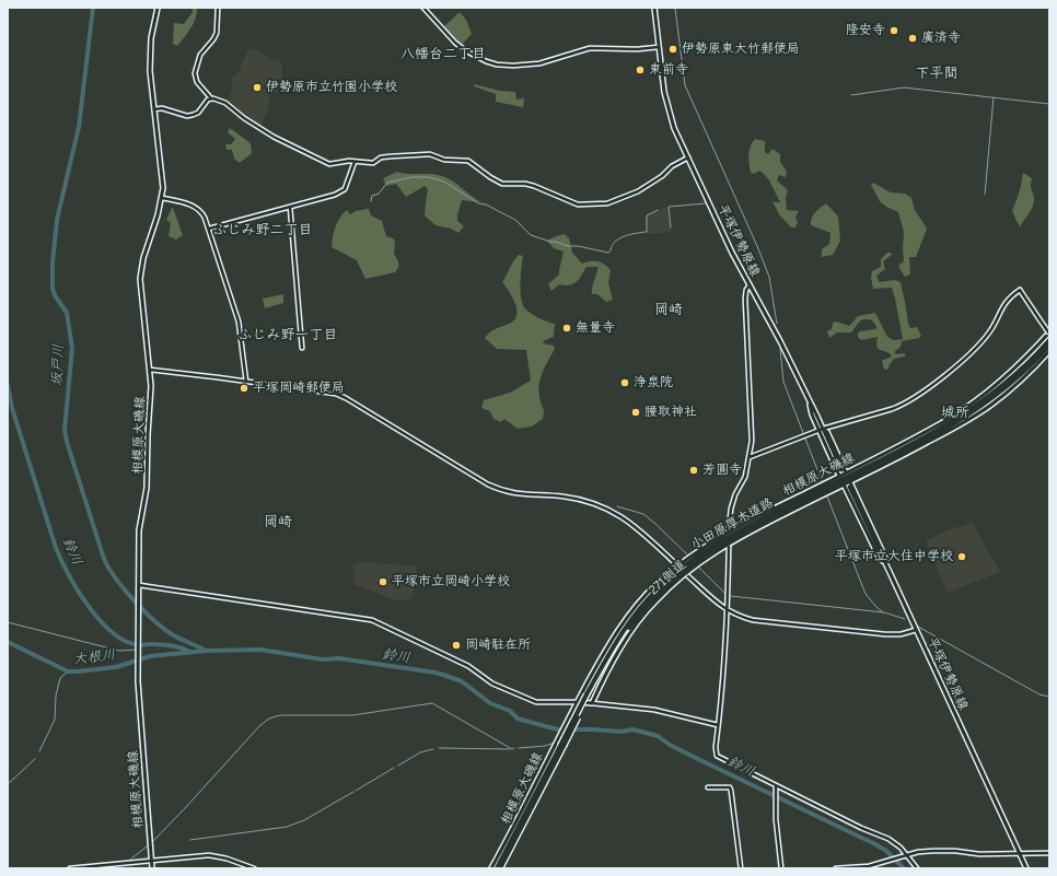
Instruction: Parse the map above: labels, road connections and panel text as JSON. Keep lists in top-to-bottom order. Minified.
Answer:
{"streets":{"highway":["小田原厚木道路"],"main road":["平塚伊勢原線","相模原大磯線","271側道"]},"crossings":[["相模原大磯線","271側道"]],"districts":["八幡台二丁目","下平間","ふじみ野二丁目","岡崎","ふじみ野一丁目","城所","岡崎"],"water":["坂戸川","鈴川","大根川"],"places":["隆安寺","廣済寺","伊勢原東大竹郵便局","東前寺","伊勢原市立竹園小学校","無量寺","浄泉院","平塚岡崎郵便局","腰取神社","芳圓寺","平塚市立大住中学校","平塚市立岡崎小学校","岡崎駐在所"]}
